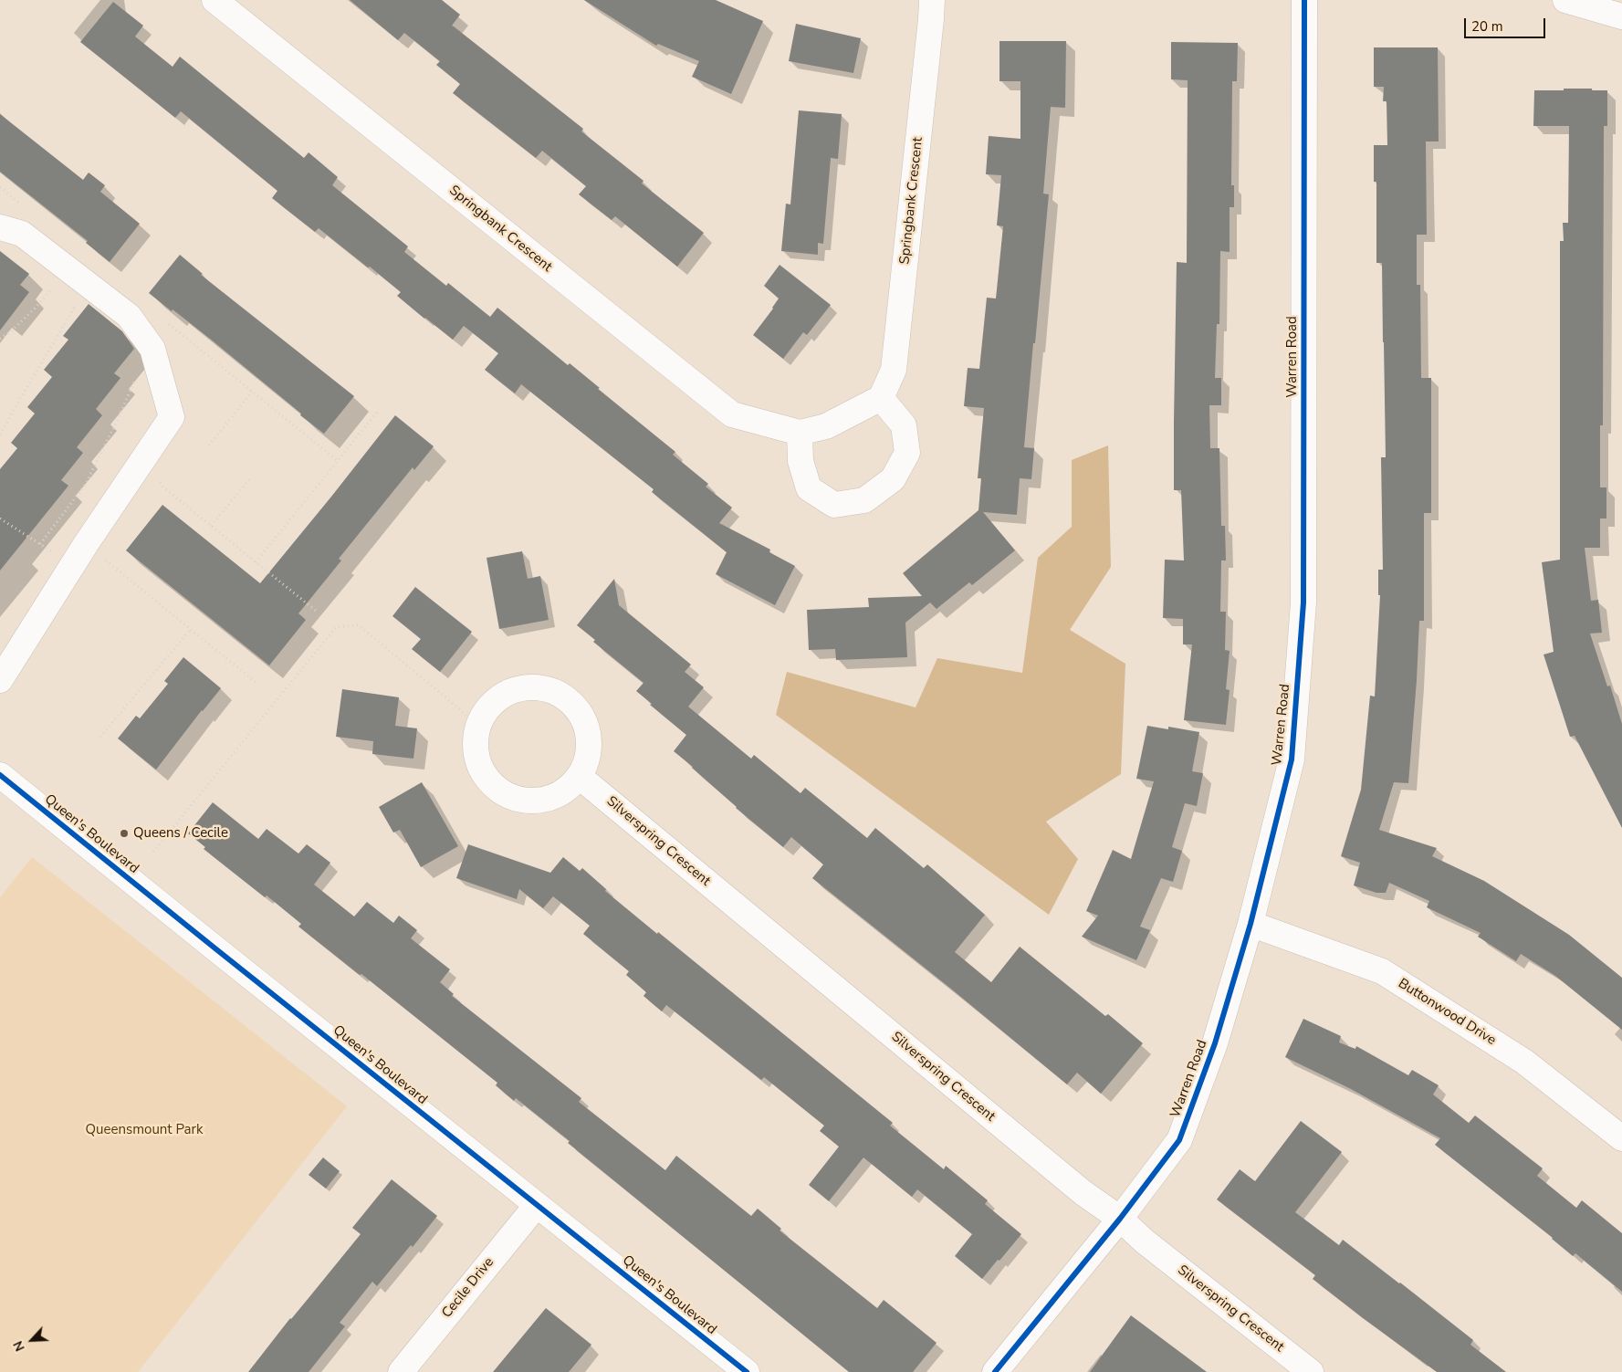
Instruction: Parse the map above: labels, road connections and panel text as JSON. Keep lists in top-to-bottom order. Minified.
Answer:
{"streets":{"street":["Springbank Crescent","Warren Road","Queen's Boulevard","Silverspring Crescent","Buttonwood Drive","Cecile Drive"]},"crossings":[["Warren Road","Silverspring Crescent"],["Warren Road","Buttonwood Drive"],["Queen's Boulevard","Cecile Drive"]],"parks":["Queensmount Park"],"places":["Queens / Cecile"],"scale_bar":"20 m","north":"bottom left"}
